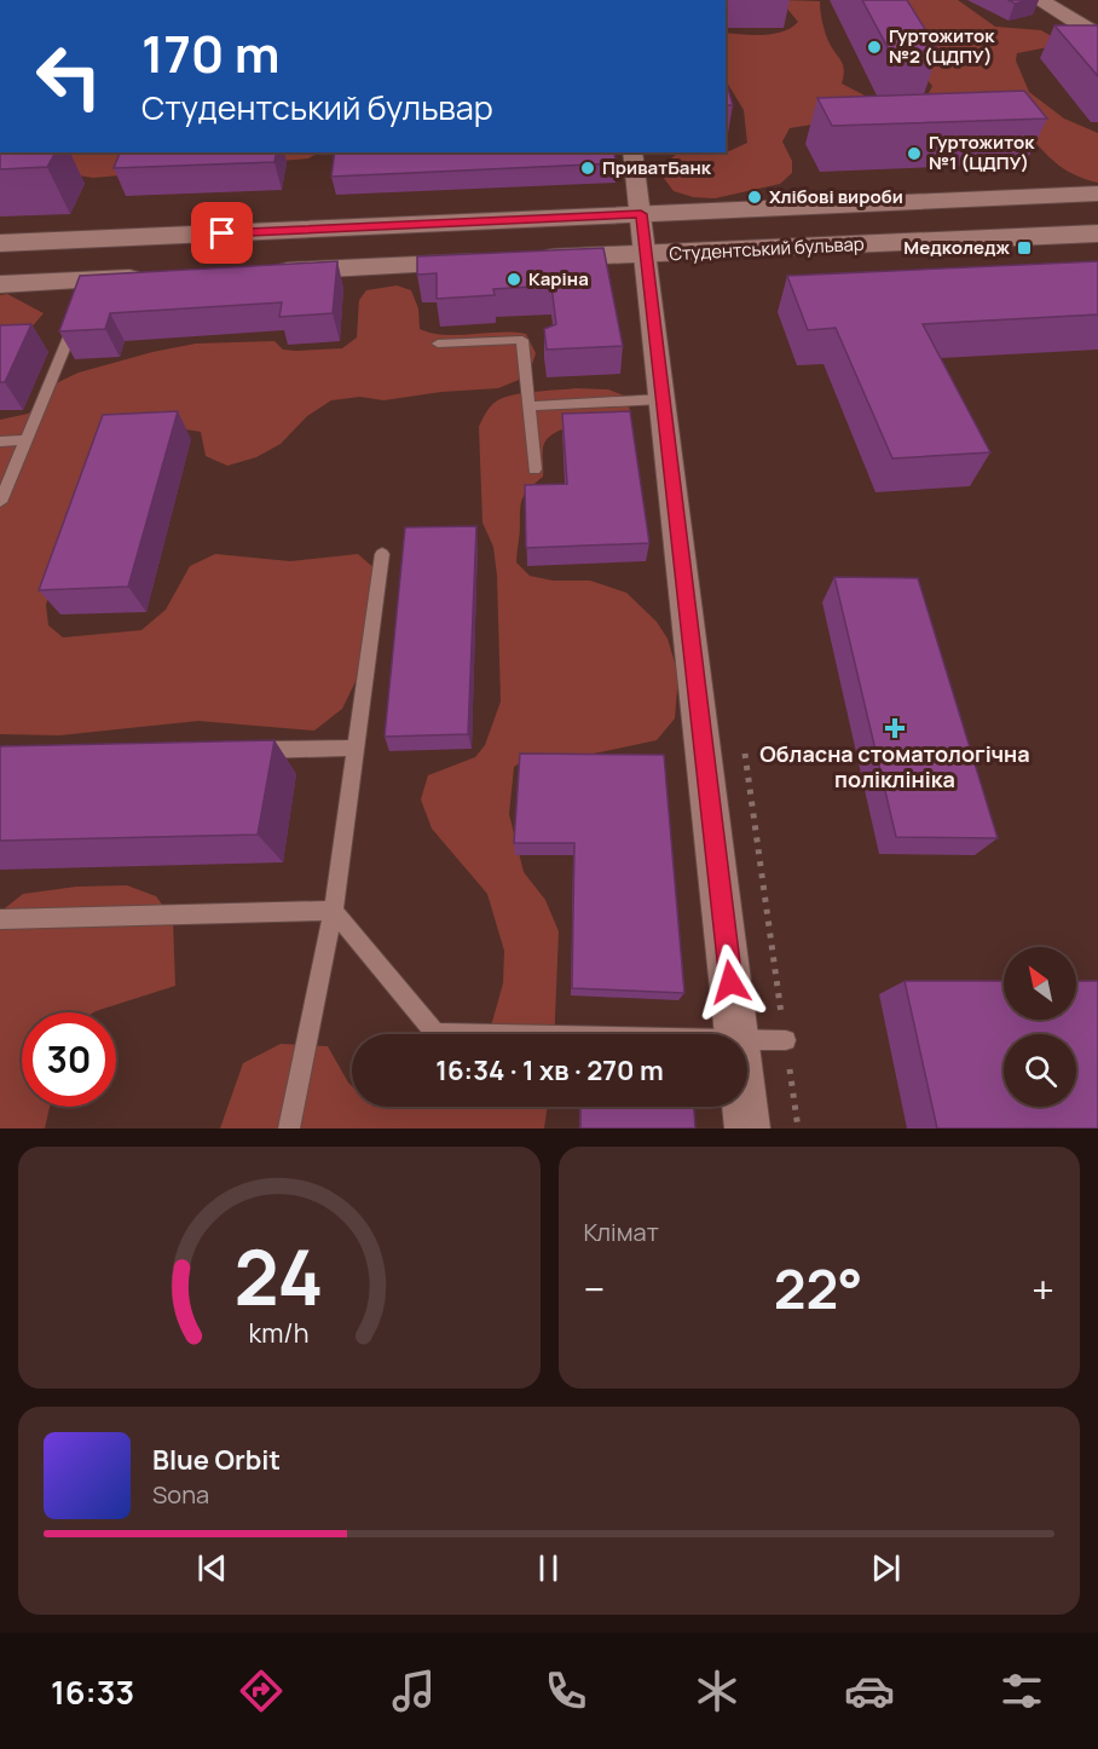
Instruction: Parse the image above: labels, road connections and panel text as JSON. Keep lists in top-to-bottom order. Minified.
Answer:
{"streets":{"street":["Студентський бульвар"]},"places":{"other":["Гуртожиток №2 (ЦДПУ)","Гуртожиток №1 (ЦДПУ)","ПриватБанк","Хлібові вироби","Каріна"],"transit":["Медколедж"],"health":["Обласна стоматологічна поліклініка"]},"north":"top left","page":{"turn":["170 m","Студентський бульвар"],"limit":"30","trip":"16:34 · 1 хв · 270 m","tile":"Клімат","heat":["−","22°","+"],"song":["Blue Orbit","Sona"],"tabs":"16:33","gauge":["24","km/h"]}}
